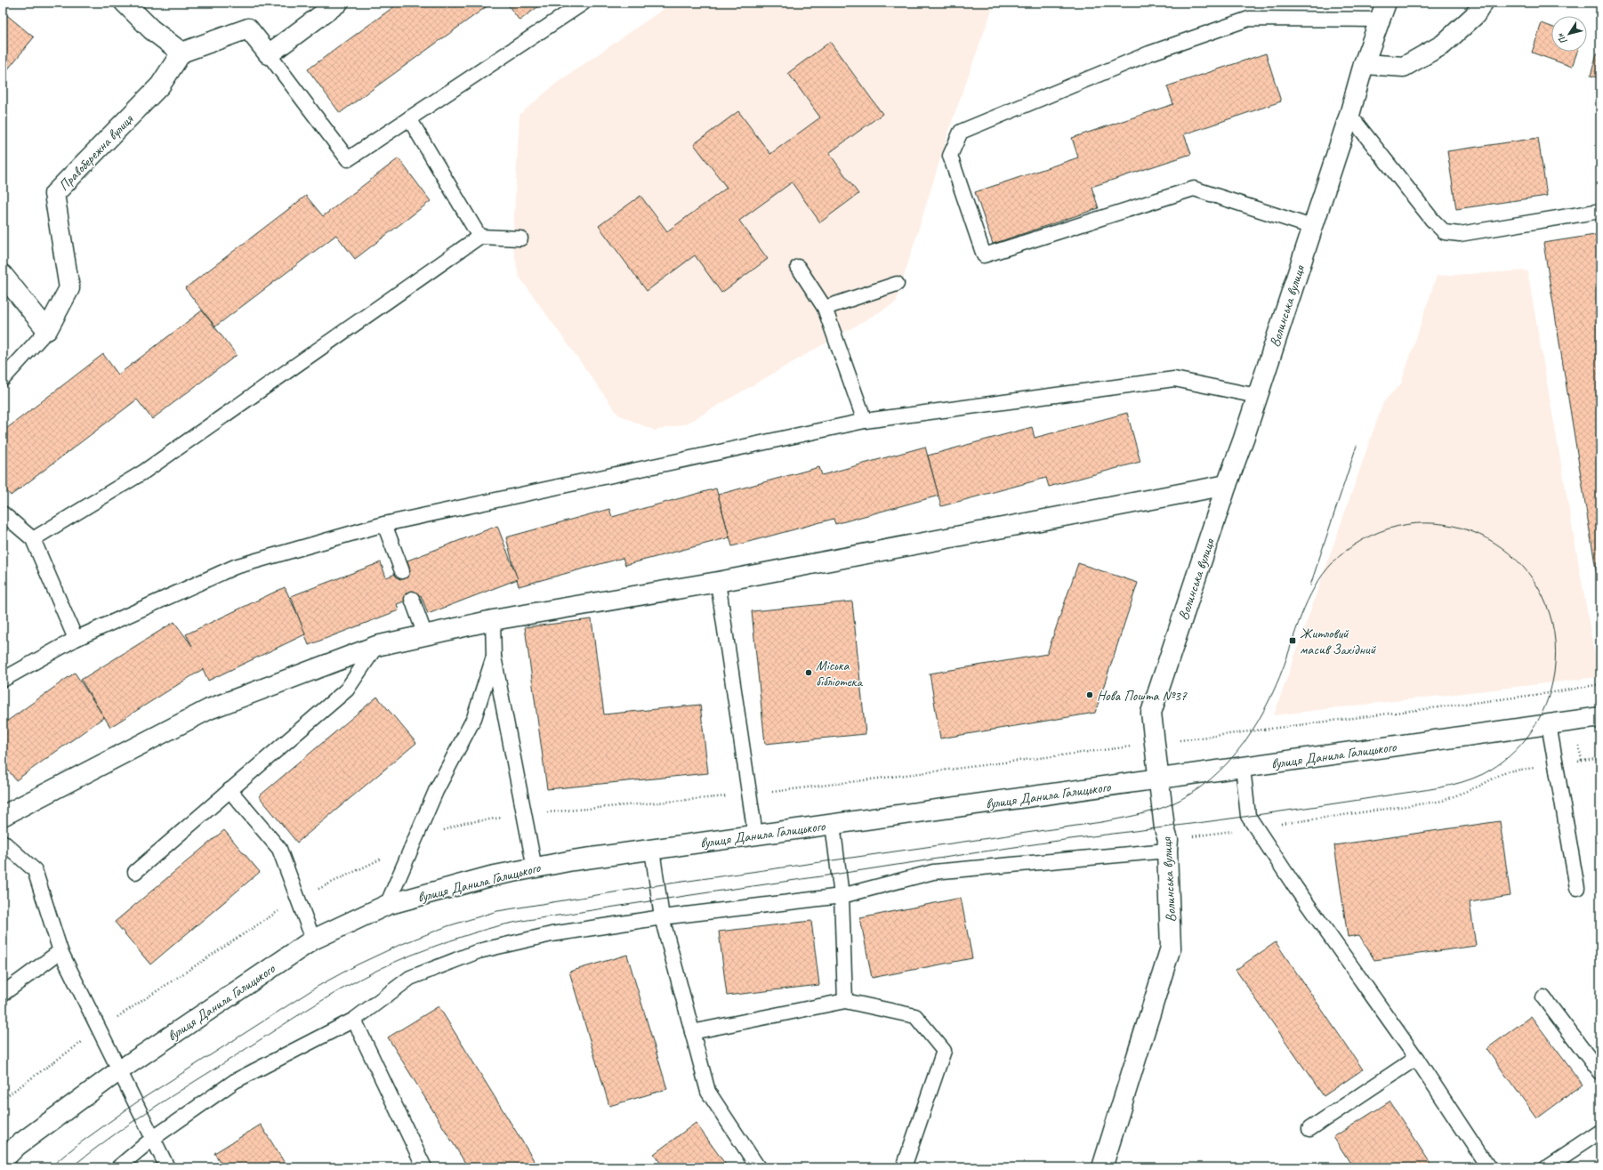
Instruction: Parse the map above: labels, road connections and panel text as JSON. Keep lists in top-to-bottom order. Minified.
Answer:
{"streets":{"street":["Правобережна вулиця","Волинська вулиця","вулиця Данила Галицького"]},"crossings":[["Волинська вулиця","вулиця Данила Галицького"]],"places":{"transit":["Житловий масив Західний"],"other":["Міська бібліотека","Нова Пошта №37"]},"north":"bottom left"}
